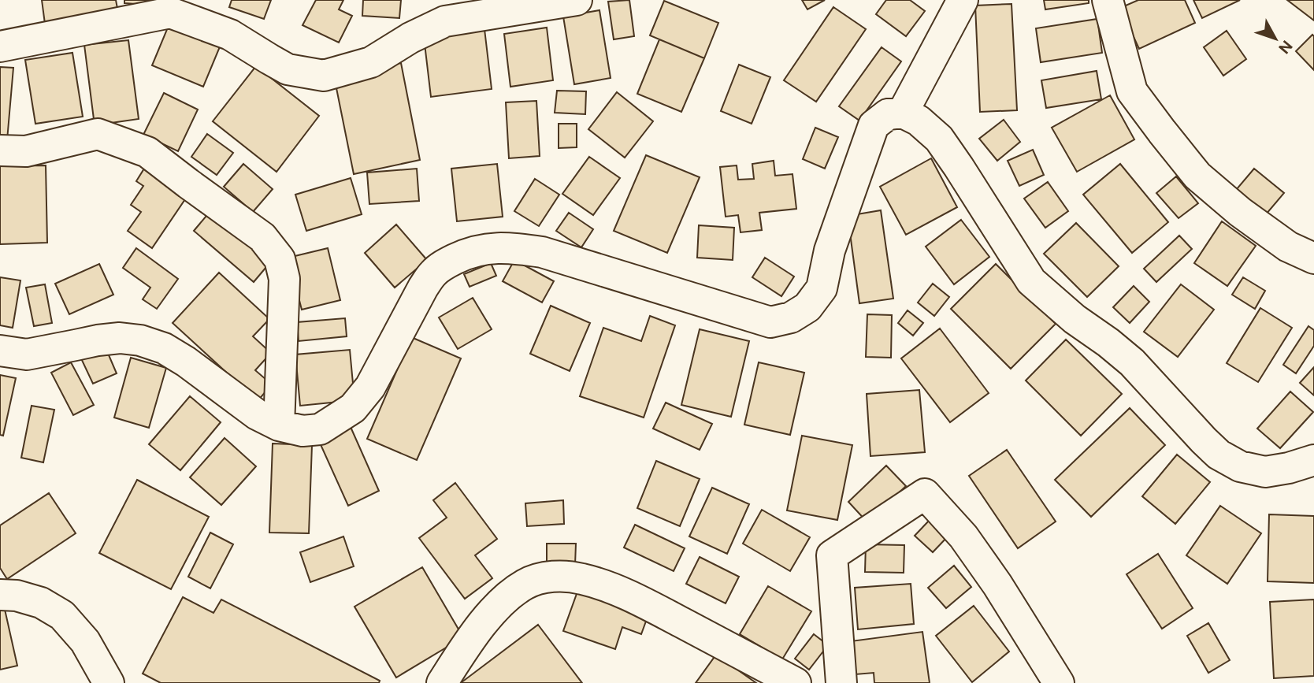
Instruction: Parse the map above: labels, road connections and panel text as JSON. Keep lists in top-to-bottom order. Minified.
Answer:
{"north":"bottom right"}
